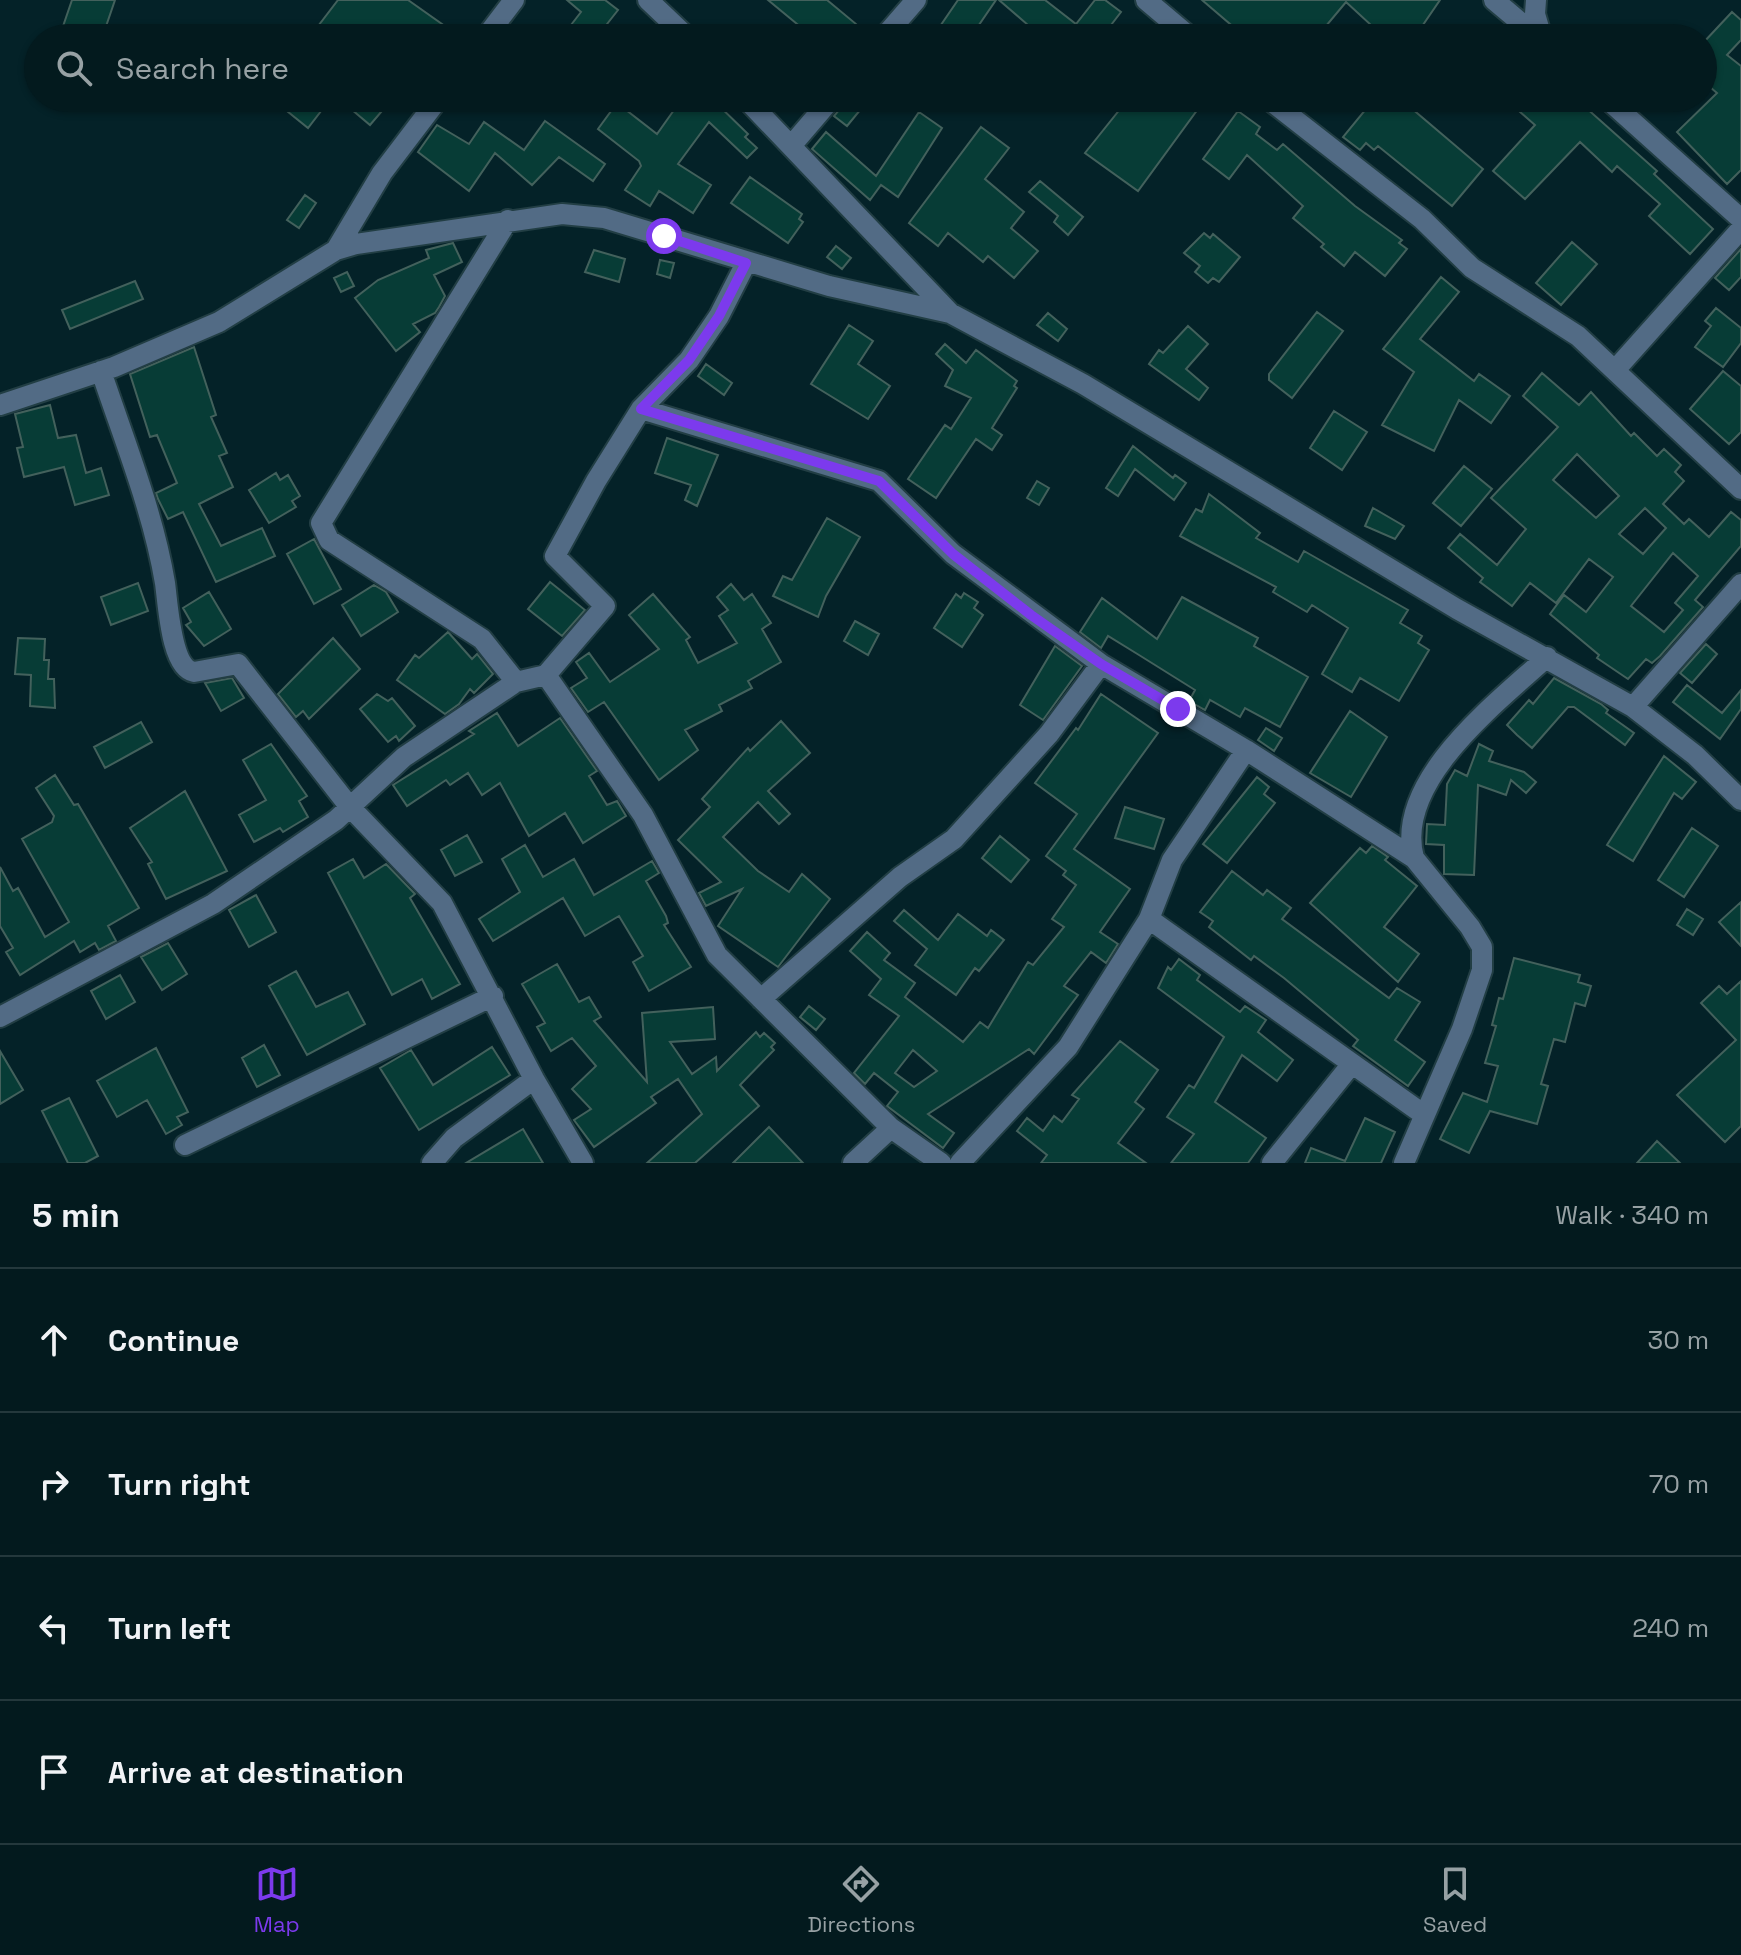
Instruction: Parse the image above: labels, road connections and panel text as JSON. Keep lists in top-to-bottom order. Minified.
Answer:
{"page":{"search":"Search here","heading":["5 min","Walk · 340 m"],"list":[["Continue","30 m"],["Turn right","70 m"],["Turn left","240 m"],"Arrive at destination"],"nav":["Map","Directions","Saved"]}}
